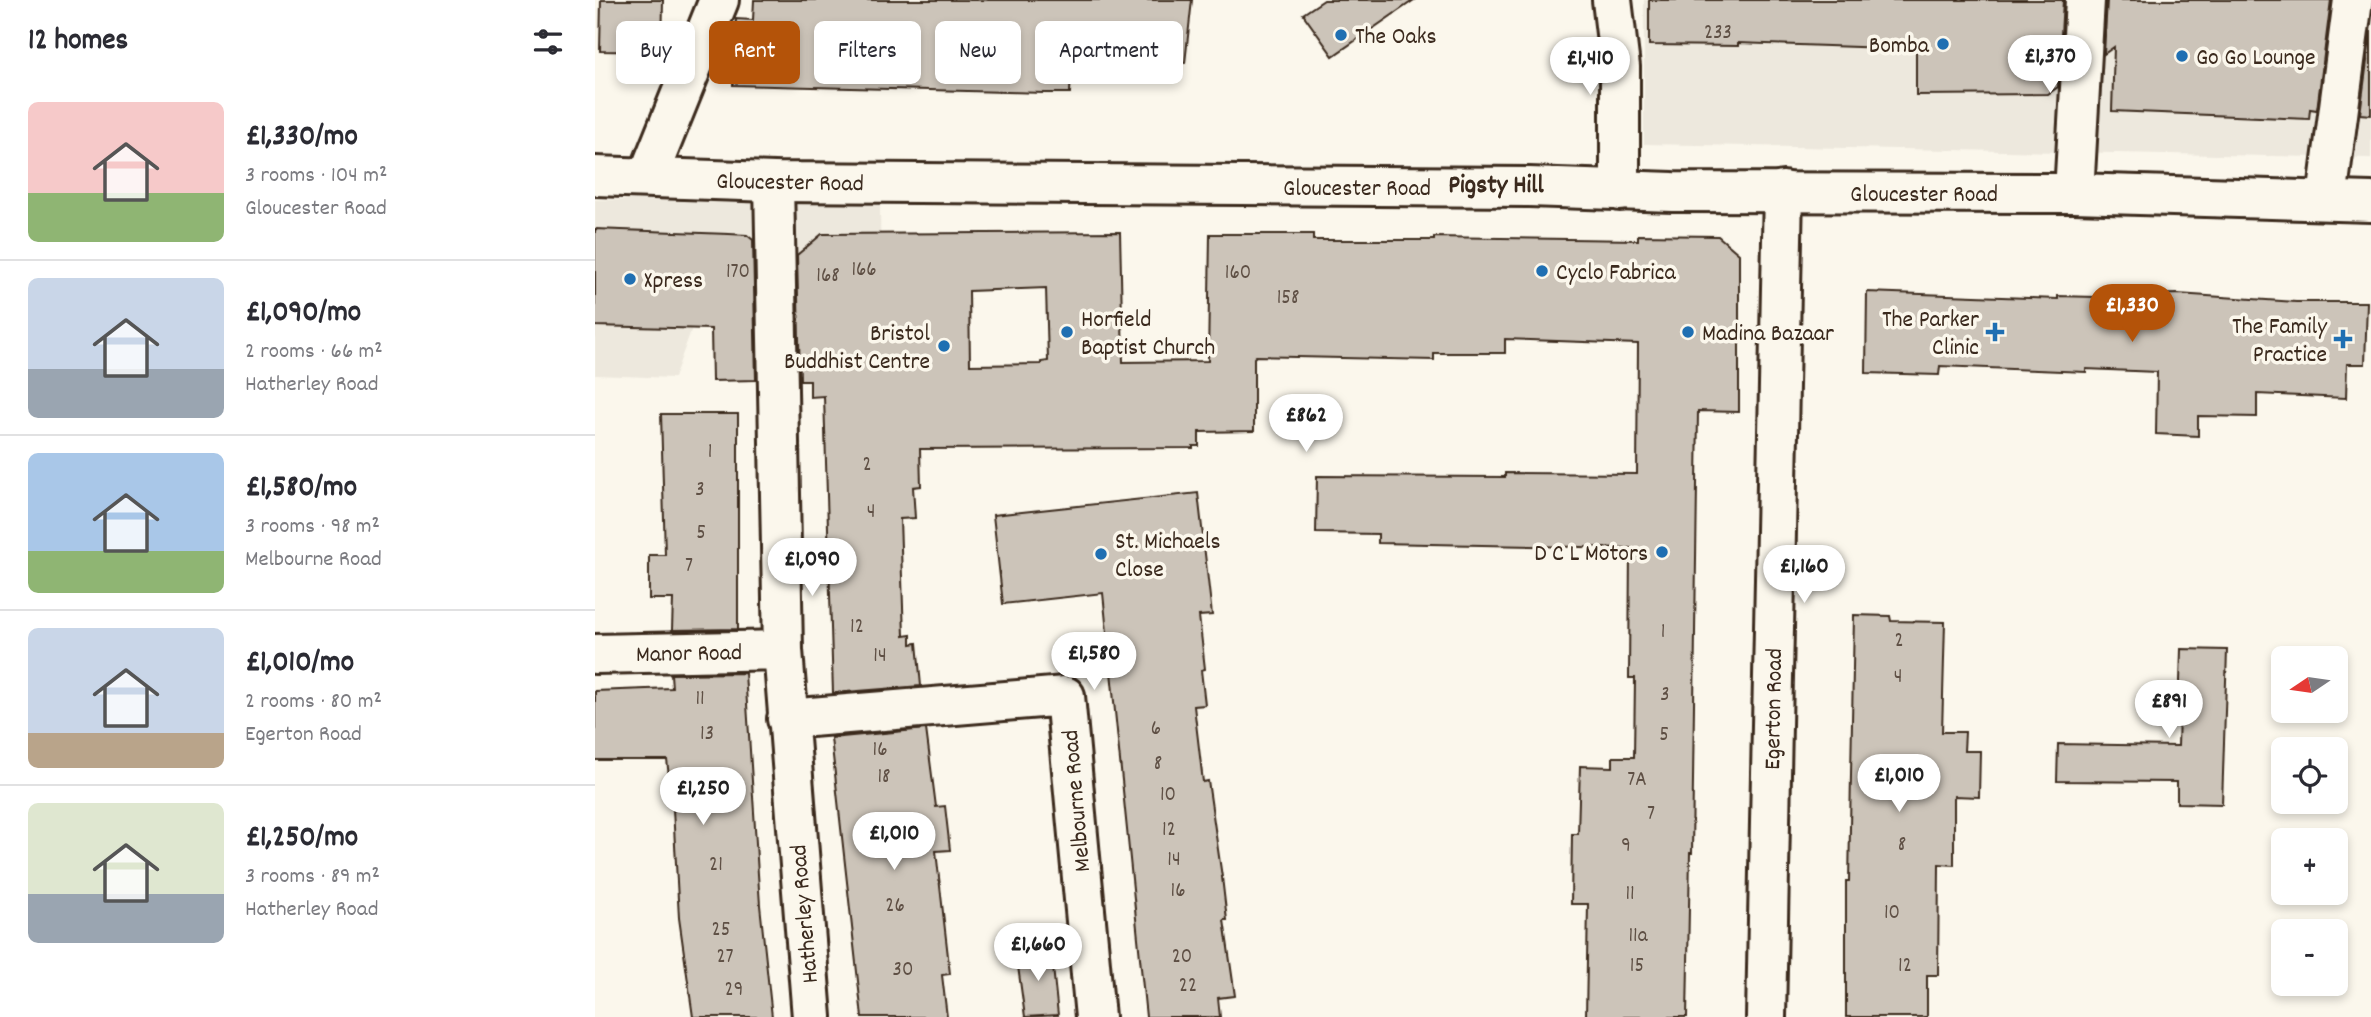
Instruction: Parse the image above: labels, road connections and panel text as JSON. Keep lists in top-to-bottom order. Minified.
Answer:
{"streets":{"street":["Gloucester Road","Manor Road","Egerton Road","Melbourne Road","Hatherley Road"]},"crossings":[["Gloucester Road","Egerton Road"],["Gloucester Road","Hatherley Road"],["Manor Road","Hatherley Road"],["Melbourne Road","Hatherley Road"]],"districts":["Pigsty Hill"],"places":{"other":["The Oaks","Bomba","Go Go Lounge","Cyclo Fabrica","Xpress","Horfield Baptist Church","Madina Bazaar","Bristol Buddhist Centre","D C L Motors","St. Michaels Close"],"health":["The Parker Clinic","The Family Practice"]},"house_numbers":["233","166","170","160","168","158","1","2","3","4","5","7","12","1","2","14","4","3","11","6","13","5","16","8","18","7A","10","7","12","8","9","14","21","16","11","26","10","25","11a","27","20","15","12","30","22","29"],"north":"left","page":{"heading":"12 homes","chip":["Buy","Rent","Filters","New","Apartment"],"price":["£1,370","£1,410","£1,330","£862","£1,090","£1,160","£1,580","£891","£1,010","£1,250","£1,010","£1,660"],"list":[{"name":"£1,330/mo","note":"3 rooms · 104 m² · Gloucester Road"},{"name":"£1,090/mo","note":"2 rooms · 66 m² · Hatherley Road"},{"name":"£1,580/mo","note":"3 rooms · 98 m² · Melbourne Road"},{"name":"£1,010/mo","note":"2 rooms · 80 m² · Egerton Road"},{"name":"£1,250/mo","note":"3 rooms · 89 m² · Hatherley Road"}],"map_buttons":["+","−"]}}
